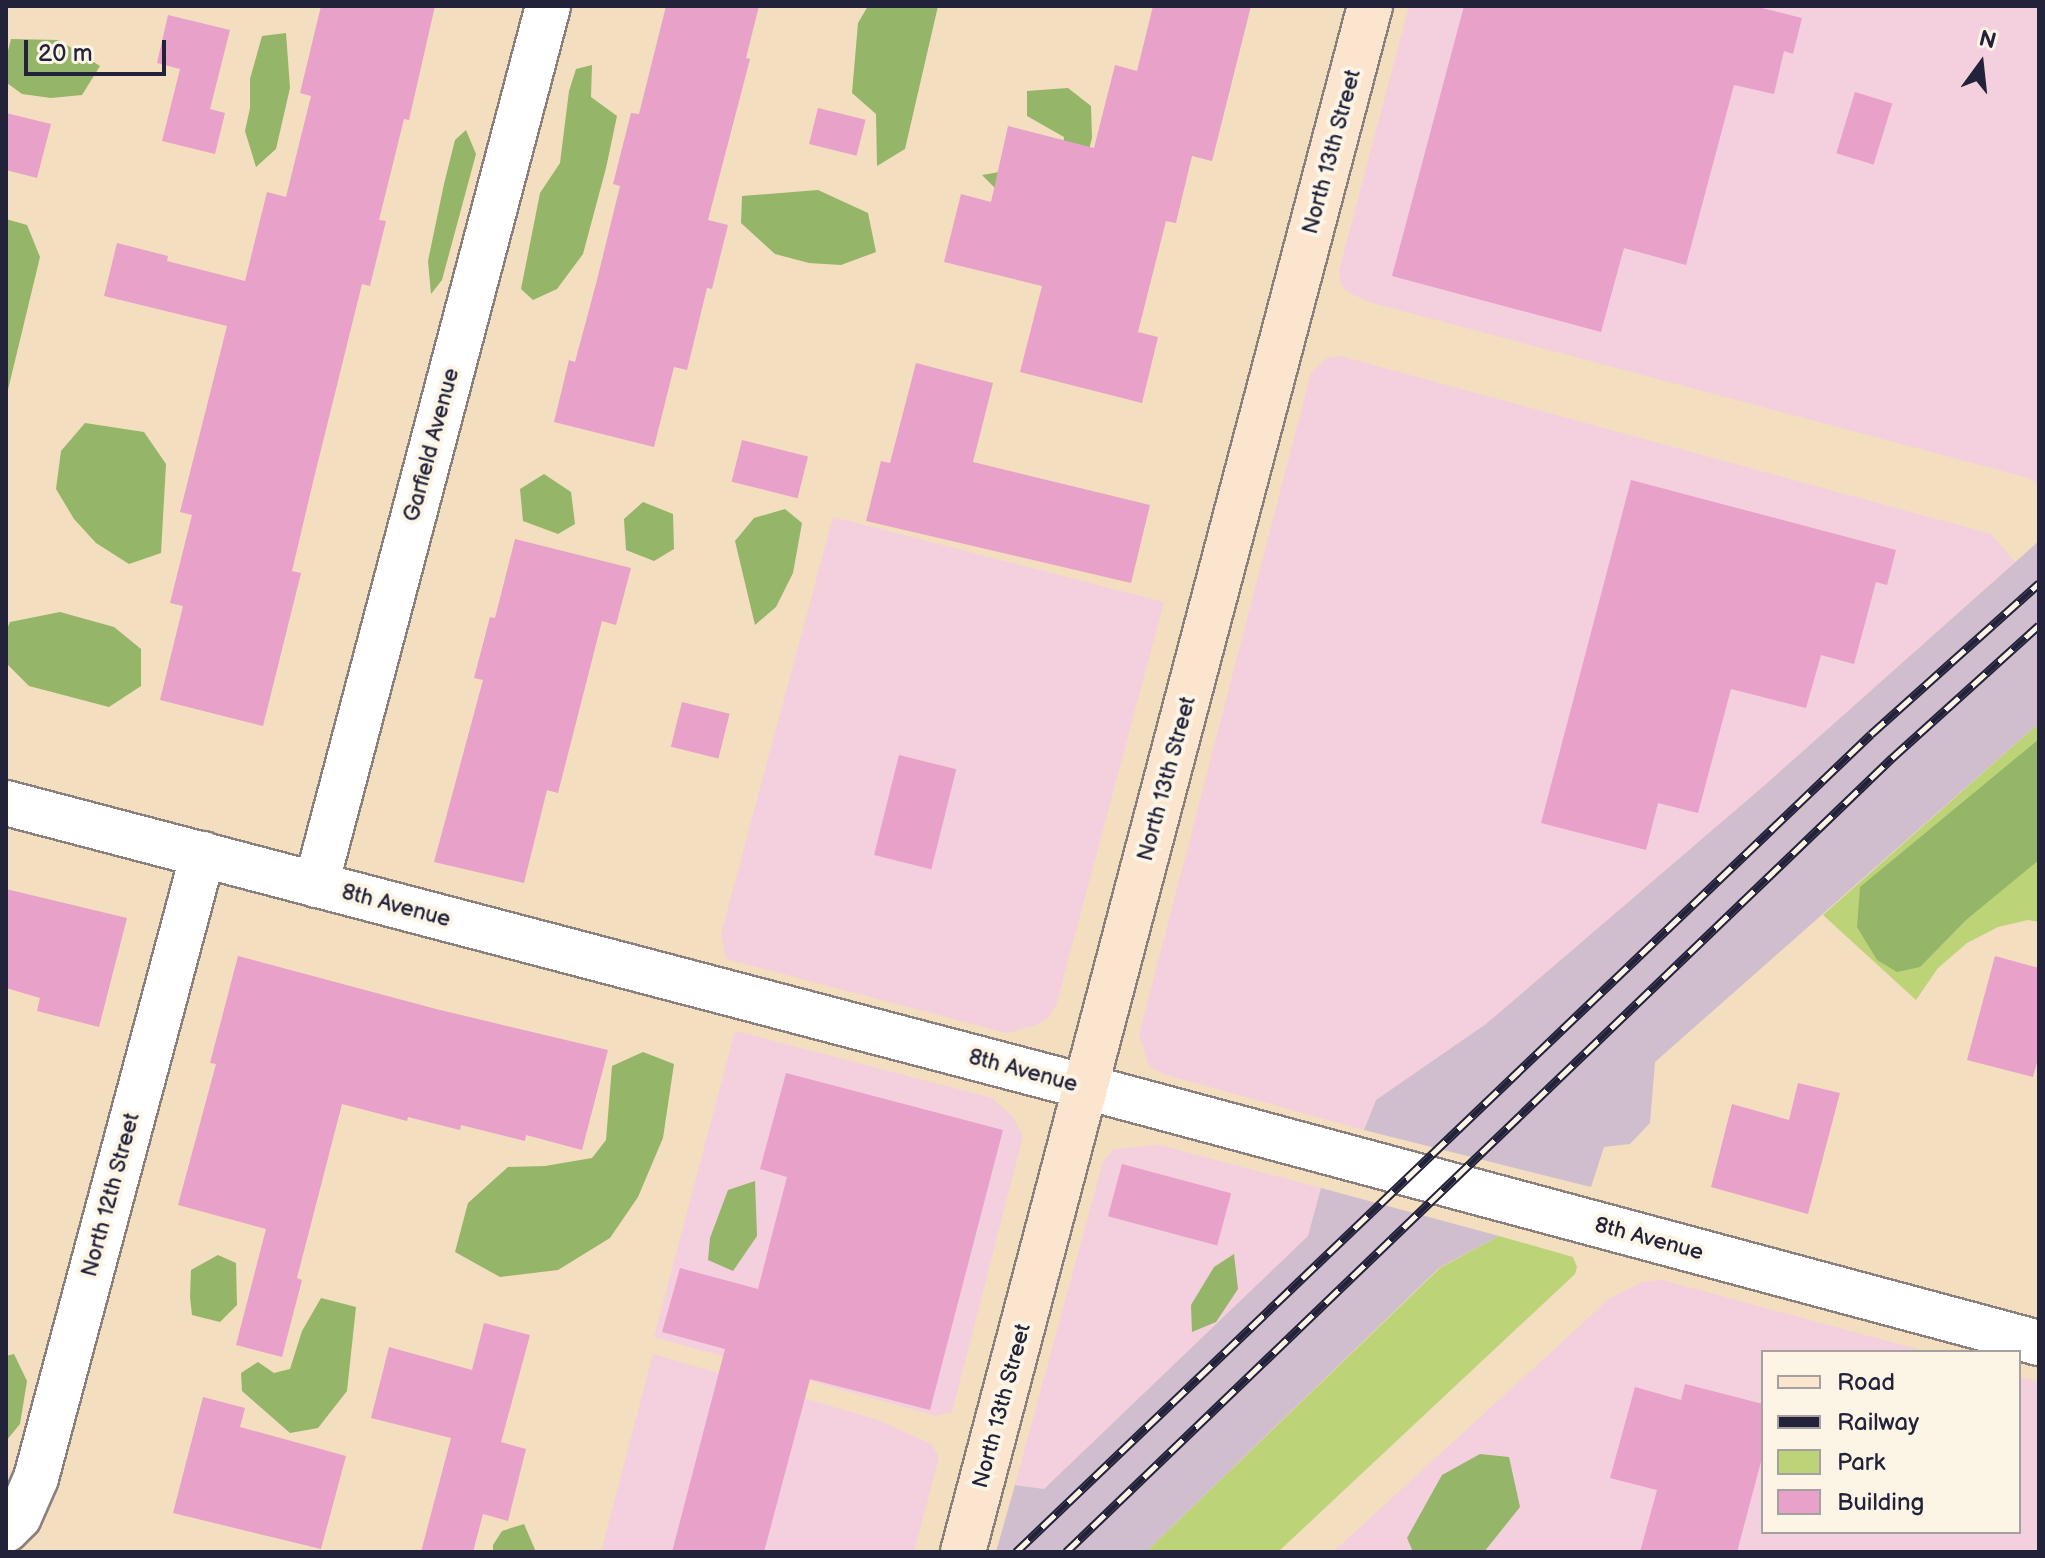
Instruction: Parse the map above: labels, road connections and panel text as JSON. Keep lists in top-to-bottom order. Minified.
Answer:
{"streets":{"main road":["North 13th Street"],"street":["Garfield Avenue","8th Avenue","North 12th Street"]},"crossings":[["North 13th Street","8th Avenue"],["Garfield Avenue","8th Avenue"],["8th Avenue","North 12th Street"]],"legend":["Road","Railway","Park","Building"],"scale_bar":"20 m","north":"top"}
